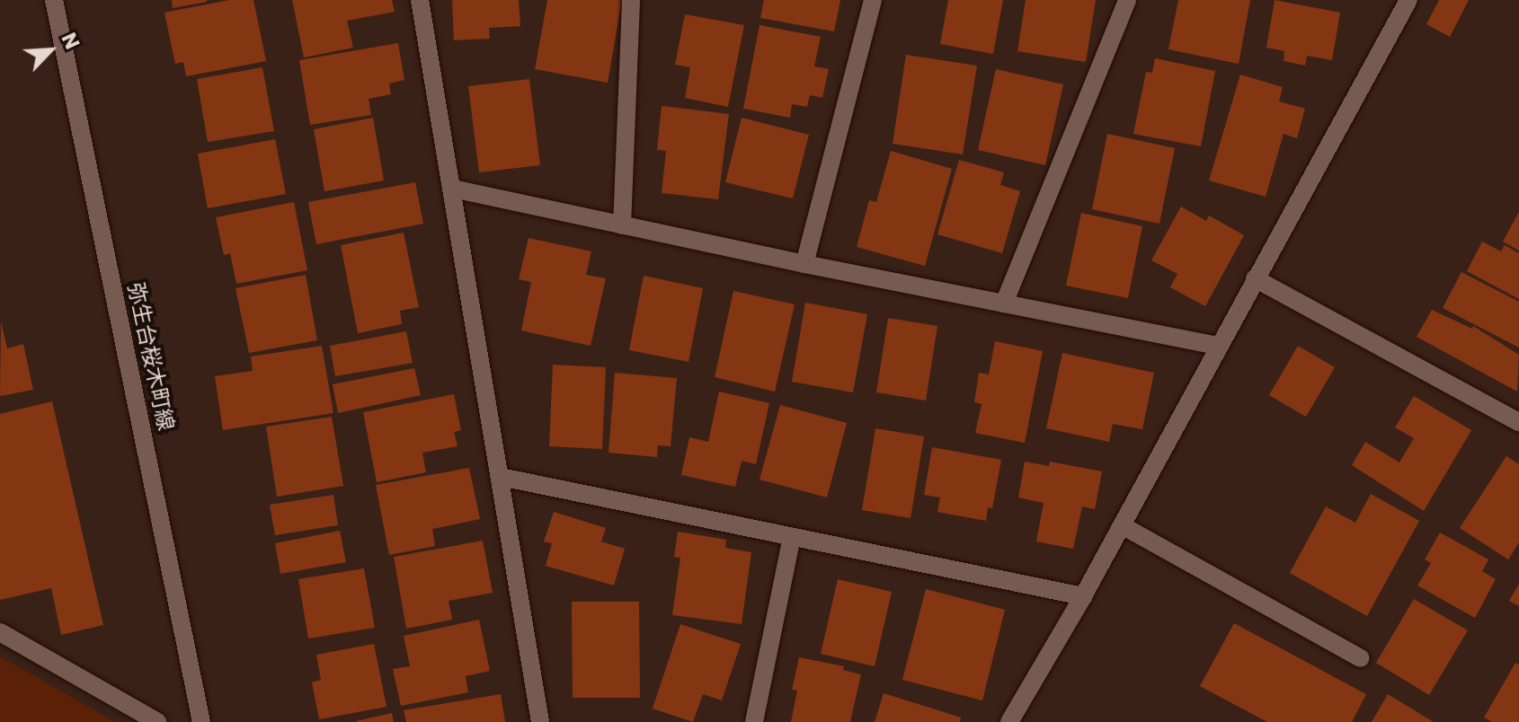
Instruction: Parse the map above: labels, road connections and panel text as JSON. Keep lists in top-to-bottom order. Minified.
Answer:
{"streets":{"street":["弥生台桜木町線"]},"north":"top right"}
